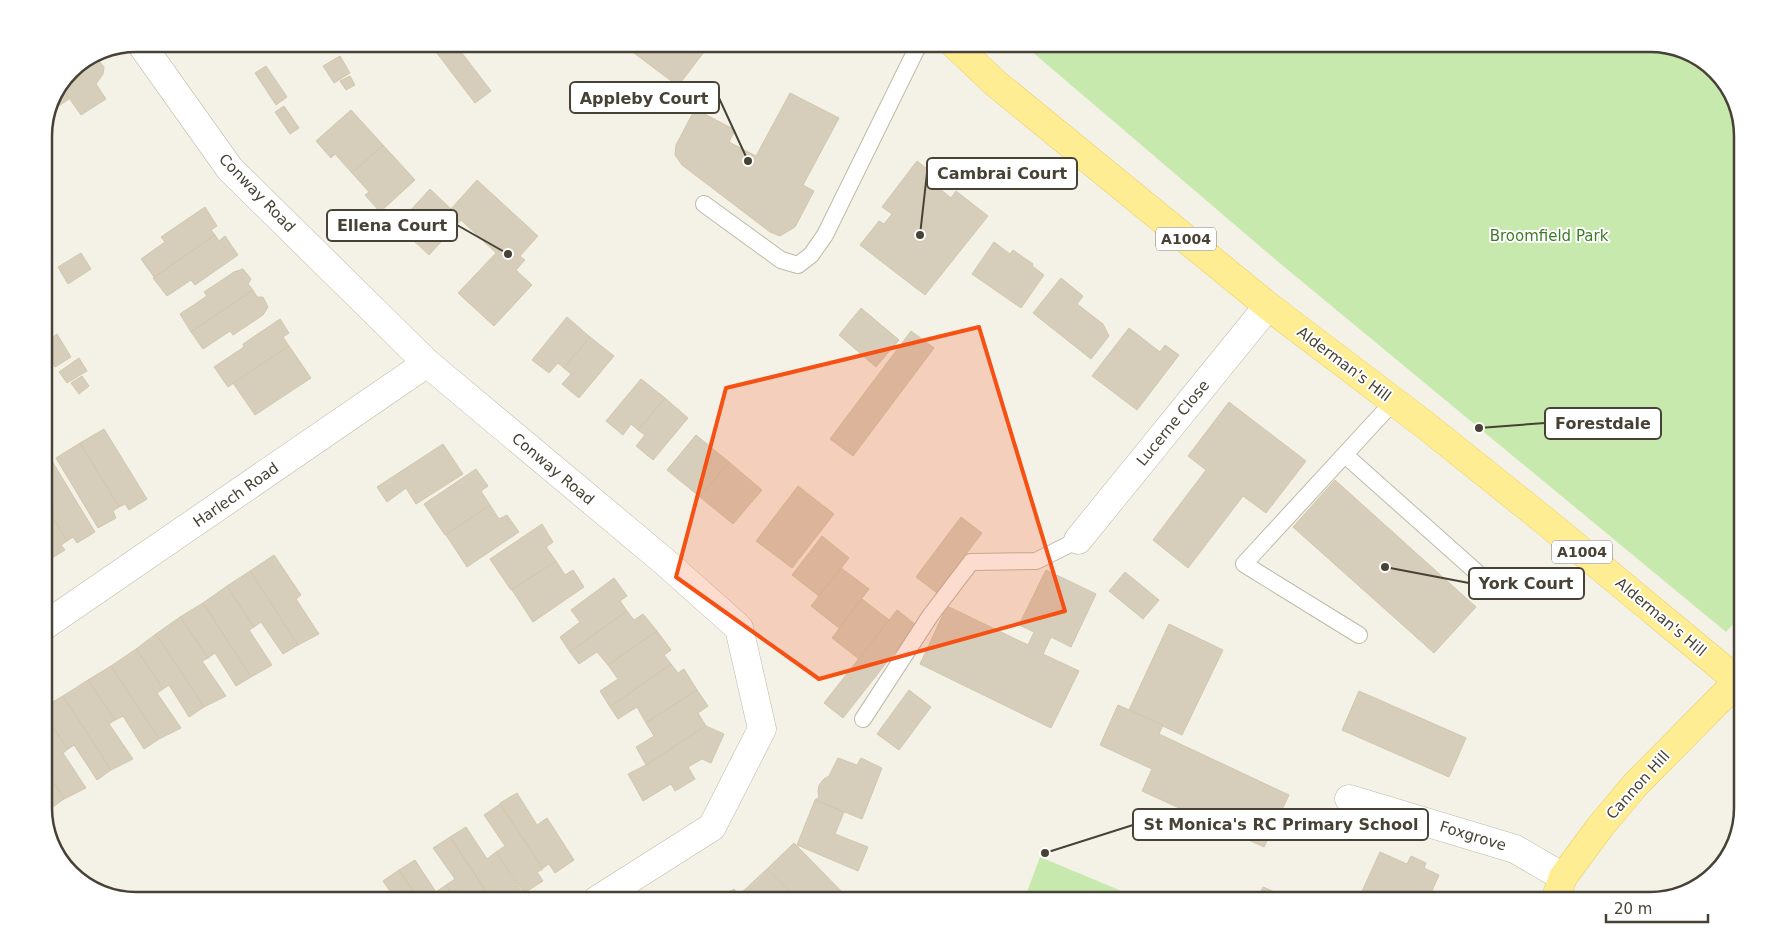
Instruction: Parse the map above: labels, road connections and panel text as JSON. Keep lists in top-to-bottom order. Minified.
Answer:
{"streets":{"main road":["A1004","Alderman's Hill","Cannon Hill"],"street":["Conway Road","Lucerne Close","Harlech Road","Foxgrove"]},"crossings":[["Conway Road","Harlech Road"],["Alderman's Hill","Lucerne Close"],["Cannon Hill","Foxgrove"]],"parks":["Broomfield Park"],"places":["Appleby Court","Cambrai Court","Ellena Court","Forestdale","York Court","St Monica's RC Primary School"],"scale_bar":"20 m"}
